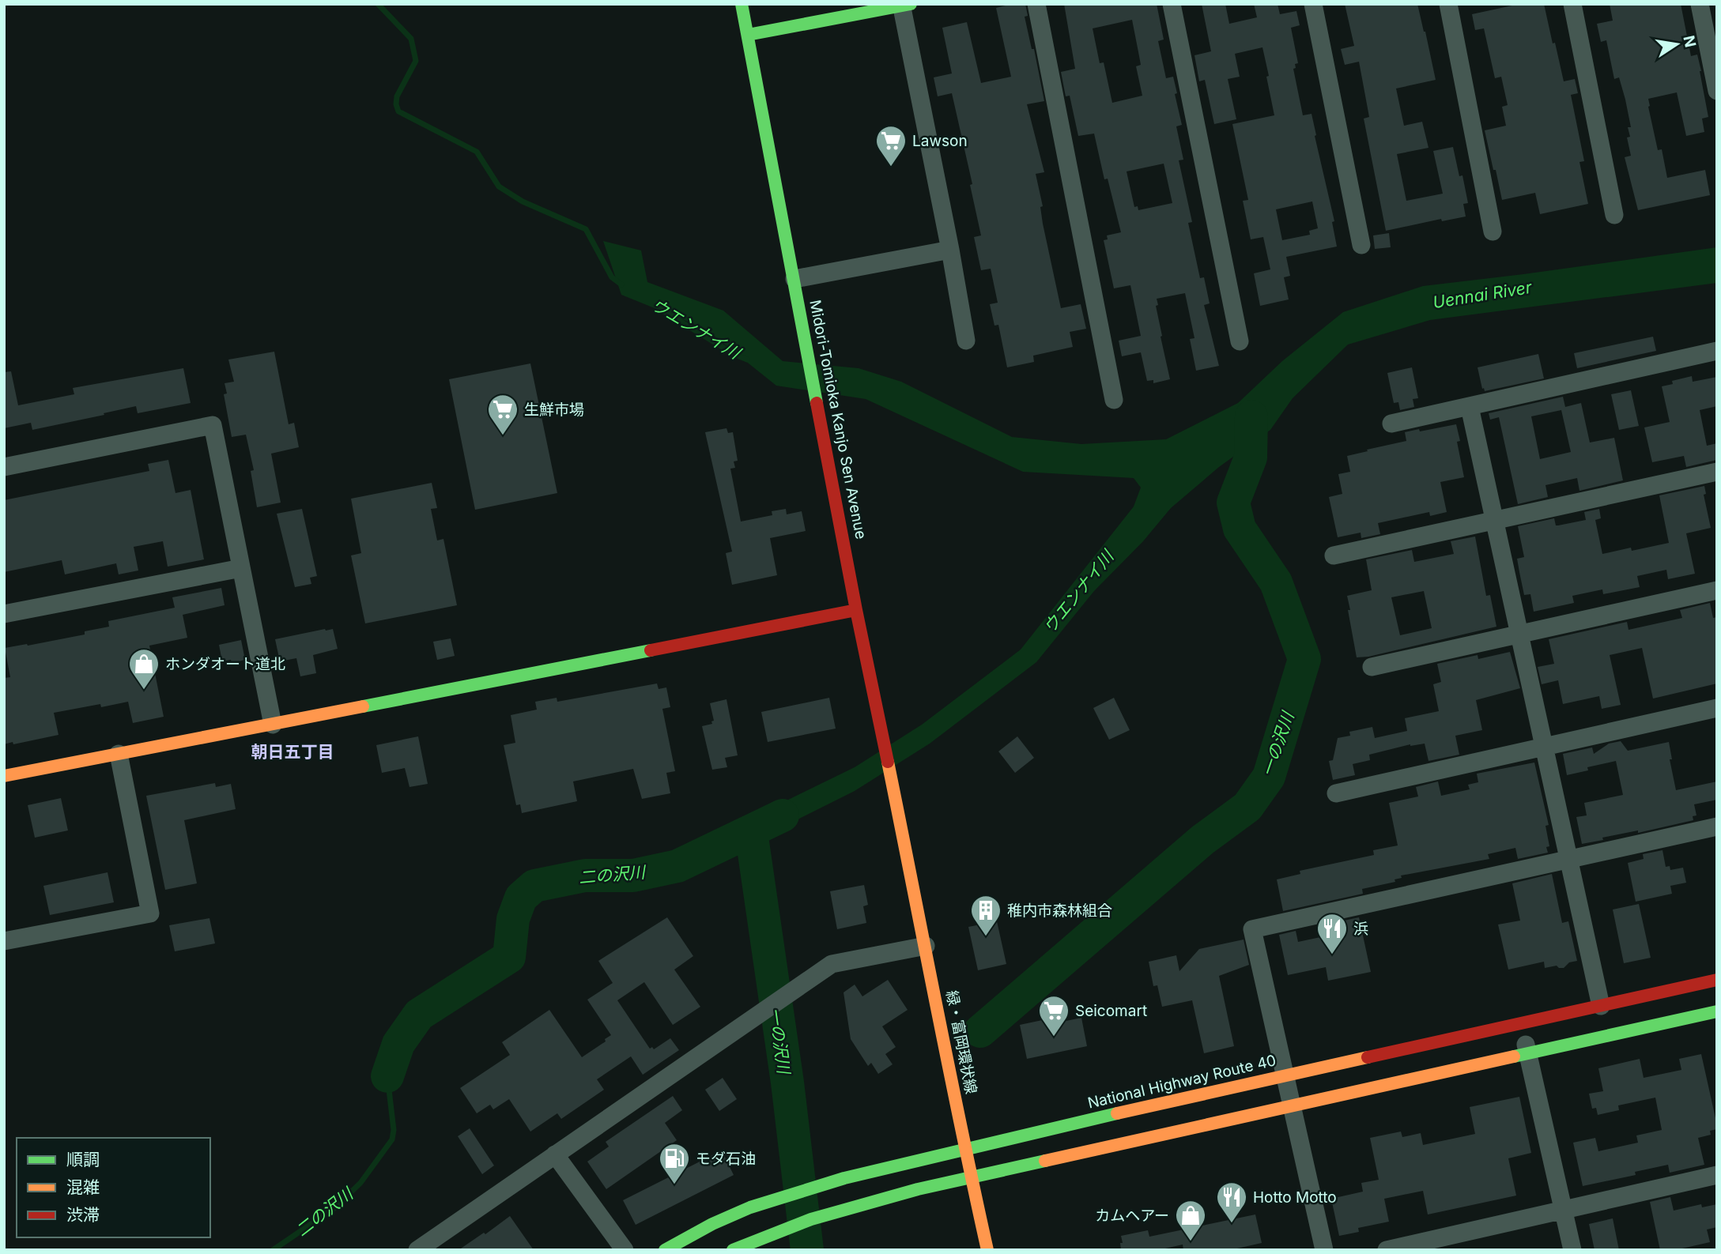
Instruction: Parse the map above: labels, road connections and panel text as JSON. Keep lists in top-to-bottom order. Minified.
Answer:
{"streets":{"main road":["Midori-Tomioka Kanjo Sen Avenue","緑・富岡環状線","National Highway Route 40"]},"crossings":[["Midori-Tomioka Kanjo Sen Avenue","緑・富岡環状線"],["緑・富岡環状線","National Highway Route 40"]],"districts":["朝日五丁目"],"water":["Uennai River","ウエンナイ川","一の沢川","二の沢川"],"places":{"supermarket":["Lawson","生鮮市場","Seicomart"],"shop":["ホンダオート道北","カムヘアー"],"building":["稚内市森林組合"],"restaurant":["浜","Hotto Motto"],"fuel station":["モダ石油"]},"legend":["順調","混雑","渋滞"],"north":"right"}
